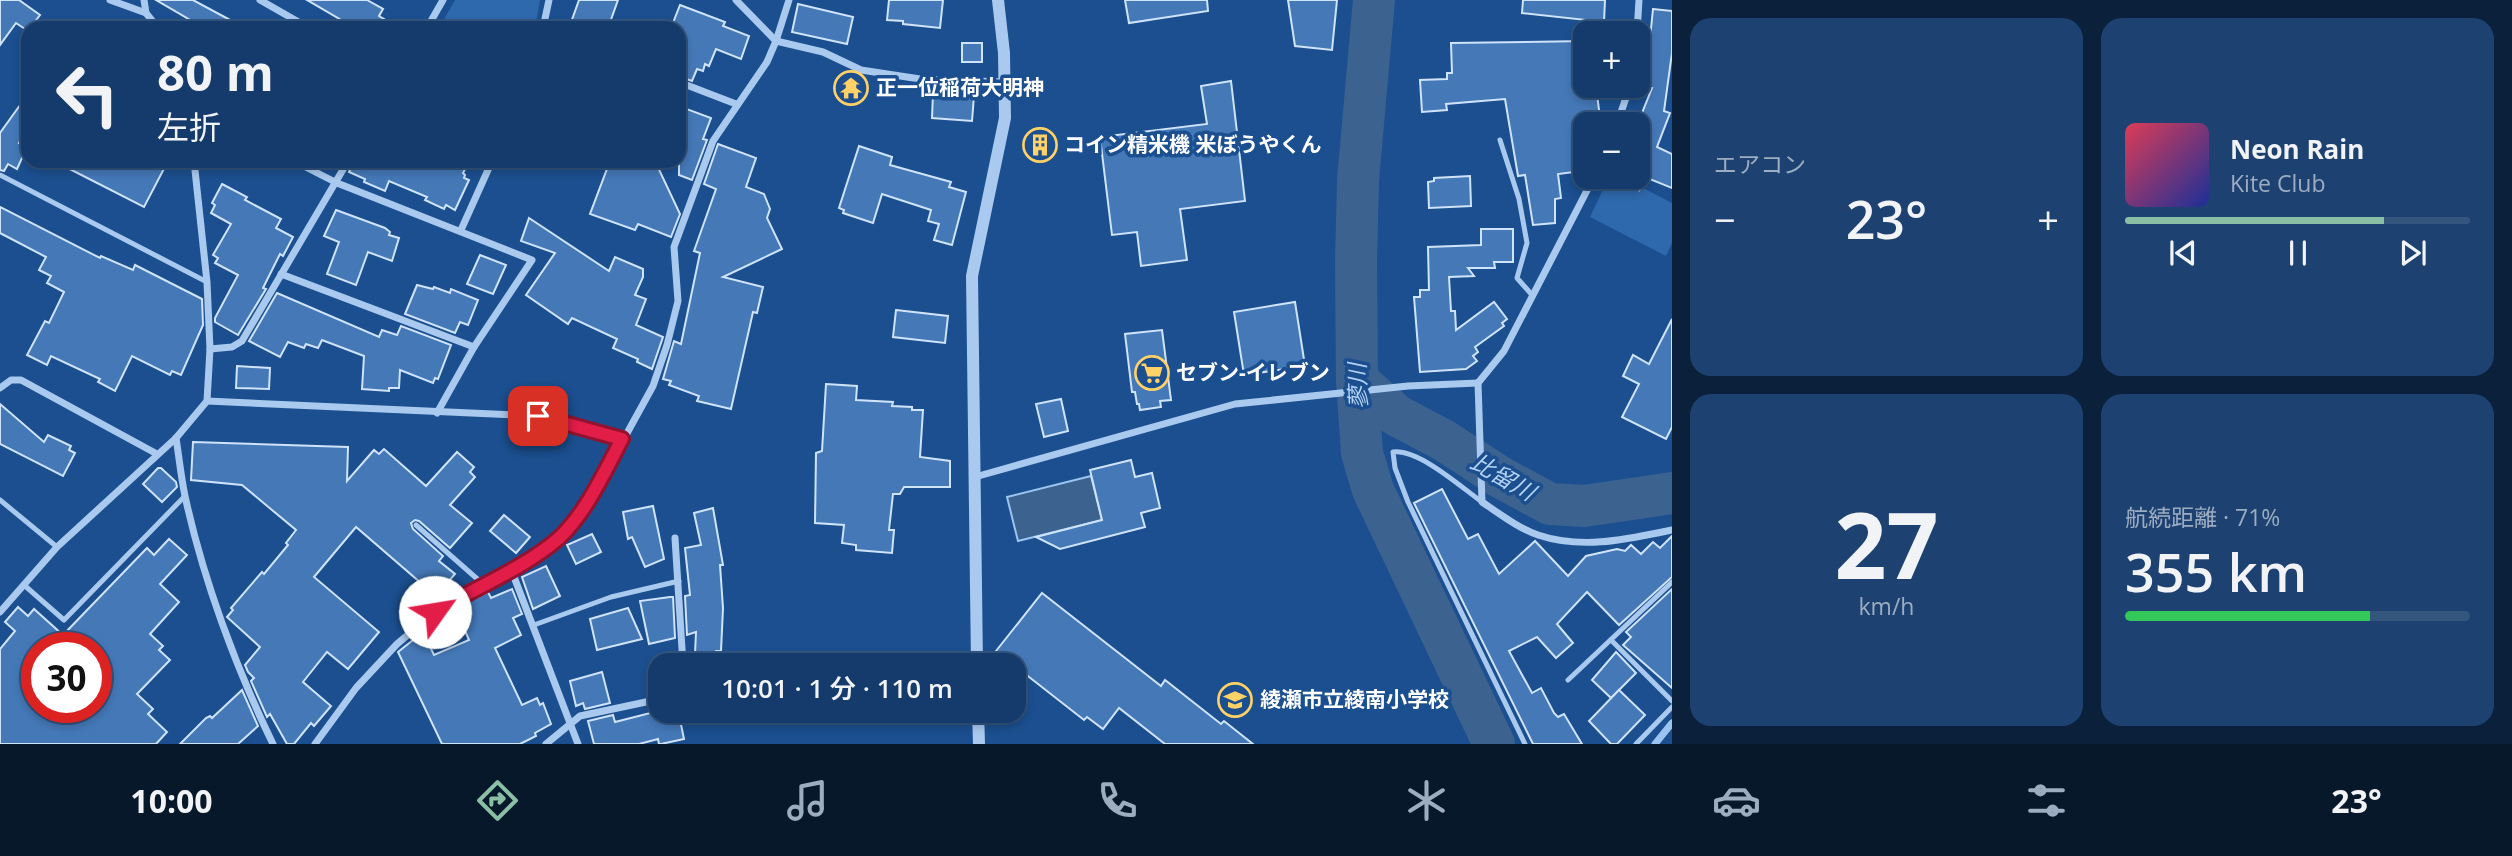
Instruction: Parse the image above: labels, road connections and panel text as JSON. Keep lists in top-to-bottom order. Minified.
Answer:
{"water":["蓼川","比留川"],"places":{"temple":["正一位稲荷大明神"],"building":["コイン精米機 米ぼうやくん"],"supermarket":["セブン-イレブン"],"school or university":["綾瀬市立綾南小学校"]},"page":{"tile":["エアコン",["27","km/h"],["航続距離 · 71%","355 km"]],"map_buttons":["+","−"],"turn":["80 m","左折"],"song":["Neon Rain","Kite Club"],"heat":["−","23°","+"],"limit":"30","trip":"10:01 · 1 分 · 110 m","tabs":["10:00","23°"]}}
